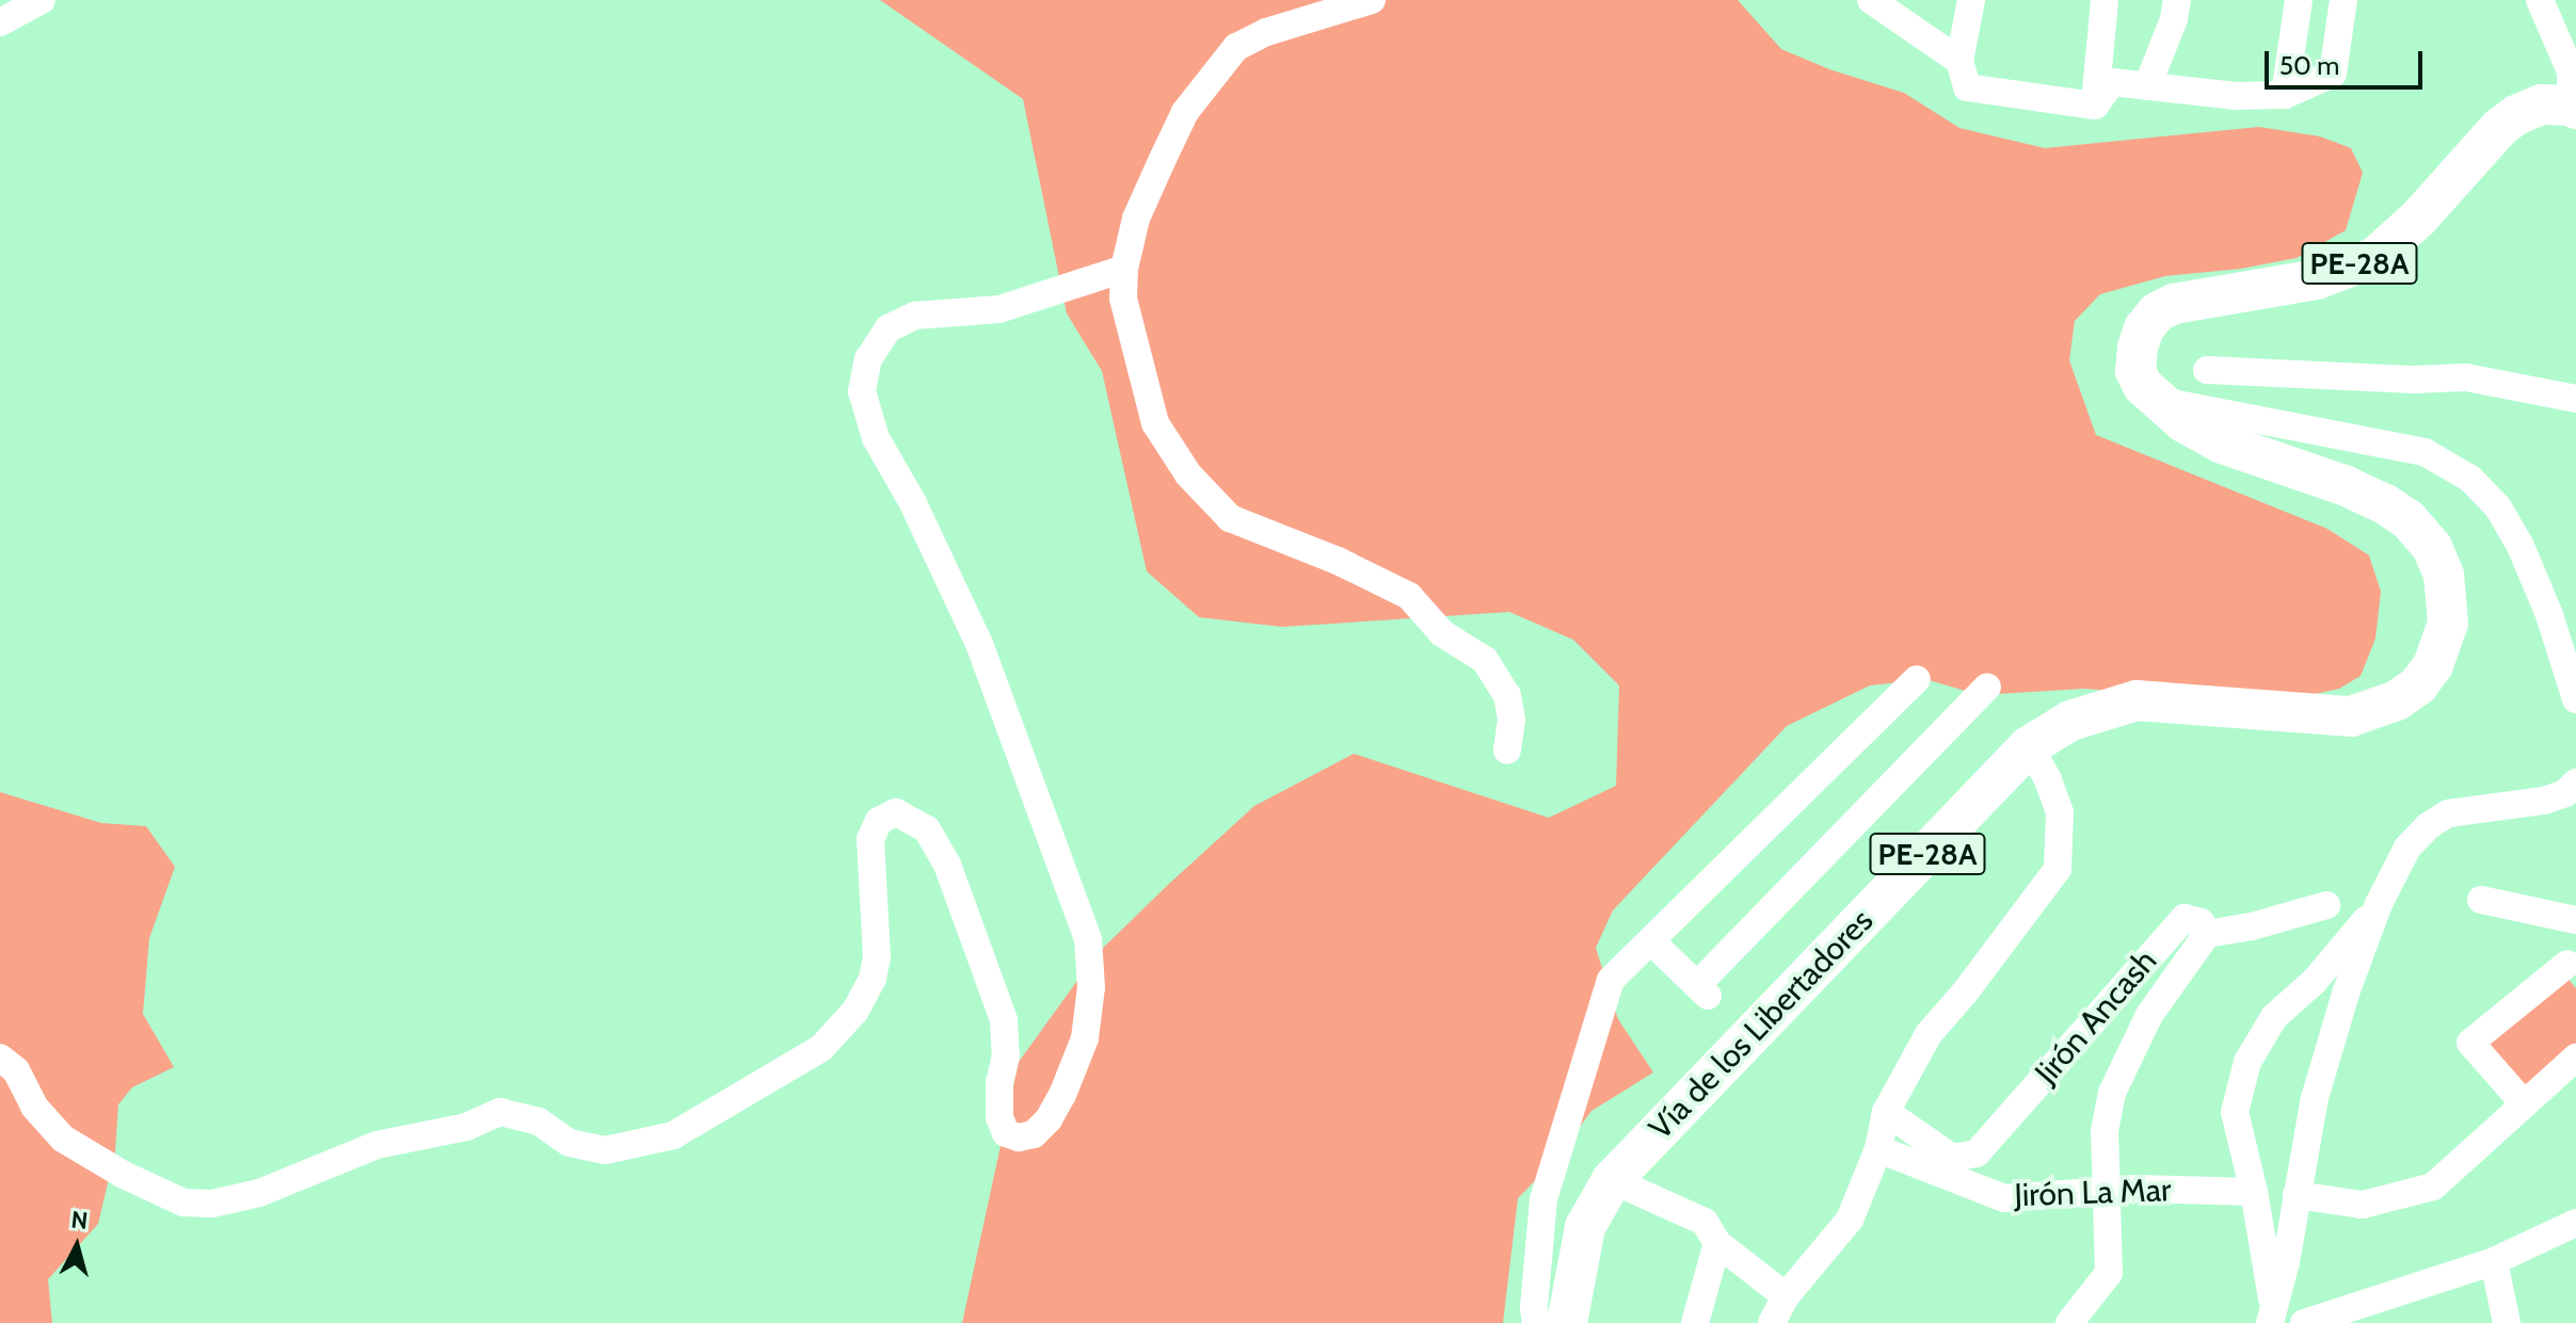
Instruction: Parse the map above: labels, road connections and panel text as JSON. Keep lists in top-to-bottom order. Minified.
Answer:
{"streets":{"highway":["PE-28A","Vía de los Libertadores"],"street":["Jirón Ancash","Jirón La Mar"]},"scale_bar":"50 m","north":"top"}
